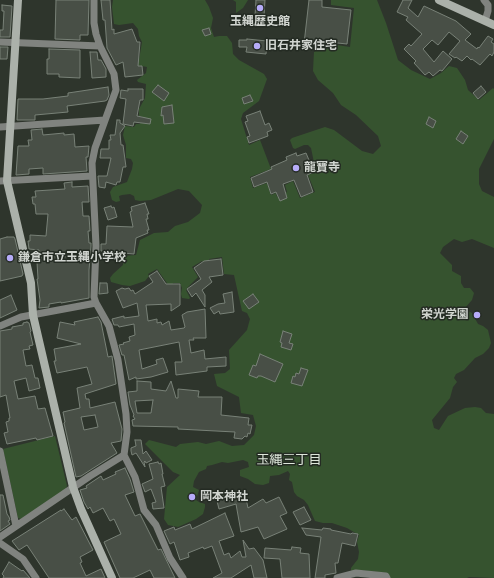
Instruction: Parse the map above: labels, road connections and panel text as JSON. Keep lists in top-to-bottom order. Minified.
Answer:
{"districts":["玉縄三丁目"],"places":["玉縄歴史館","旧石井家住宅","龍寶寺","鎌倉市立玉縄小学校","栄光学園","岡本神社"]}
